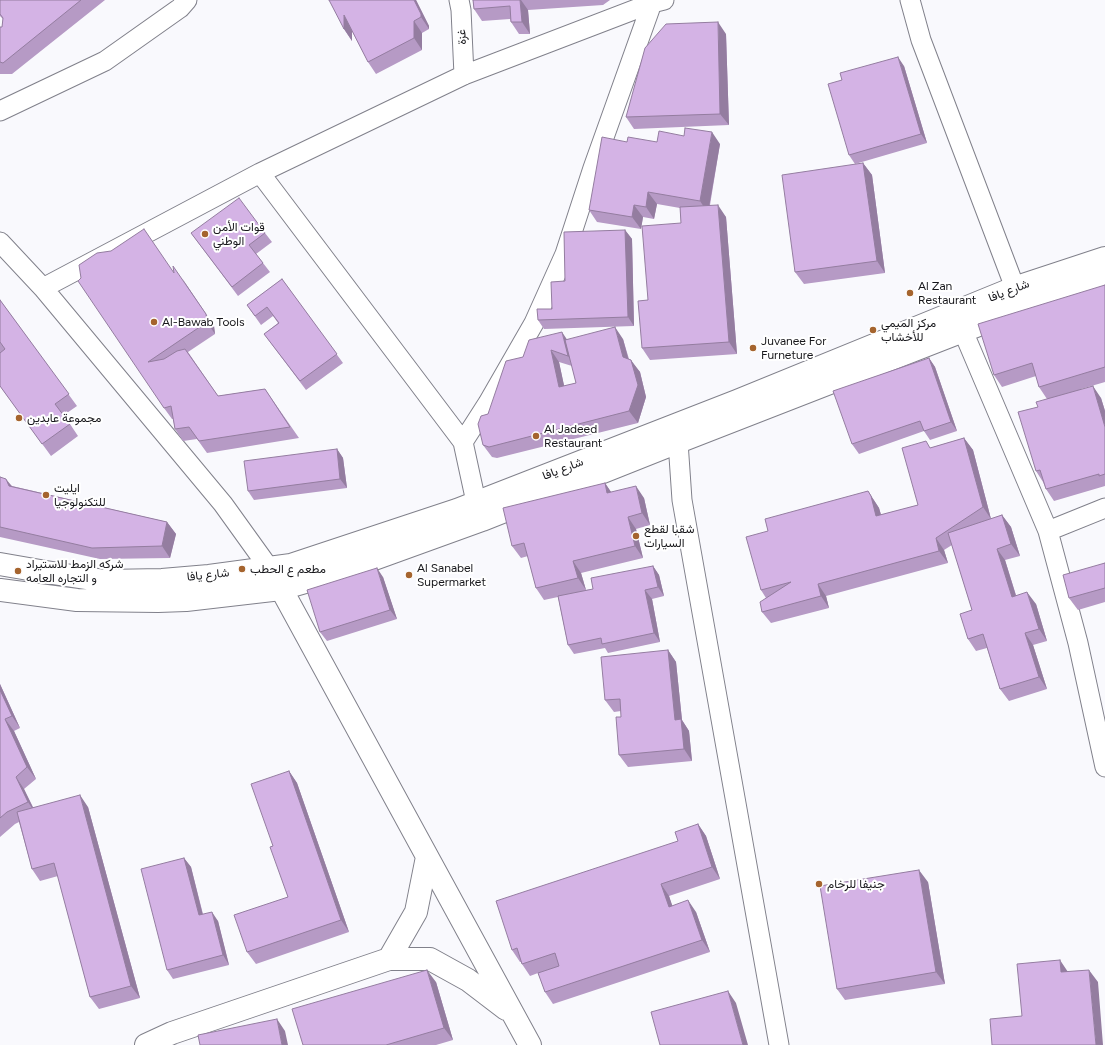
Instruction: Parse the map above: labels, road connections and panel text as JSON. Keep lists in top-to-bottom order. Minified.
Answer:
{"streets":{"main road":["شارع يافا"],"street":["غزة"]},"places":["قوات الأمن الوطني","Al Zan Restaurant","Al-Bawab Tools","مركز الميمي للأخشاب","Juvanee For Furneture","مجموعة عابدين","Al Jadeed Restaurant","ايليت للتكنولوجيا","شقبا لقطع السيارات","مطعم ع الحطب","شركه الزمط للاستيراد و التجاره العامه","Al Sanabel Supermarket","جنيفا للرخام"]}
